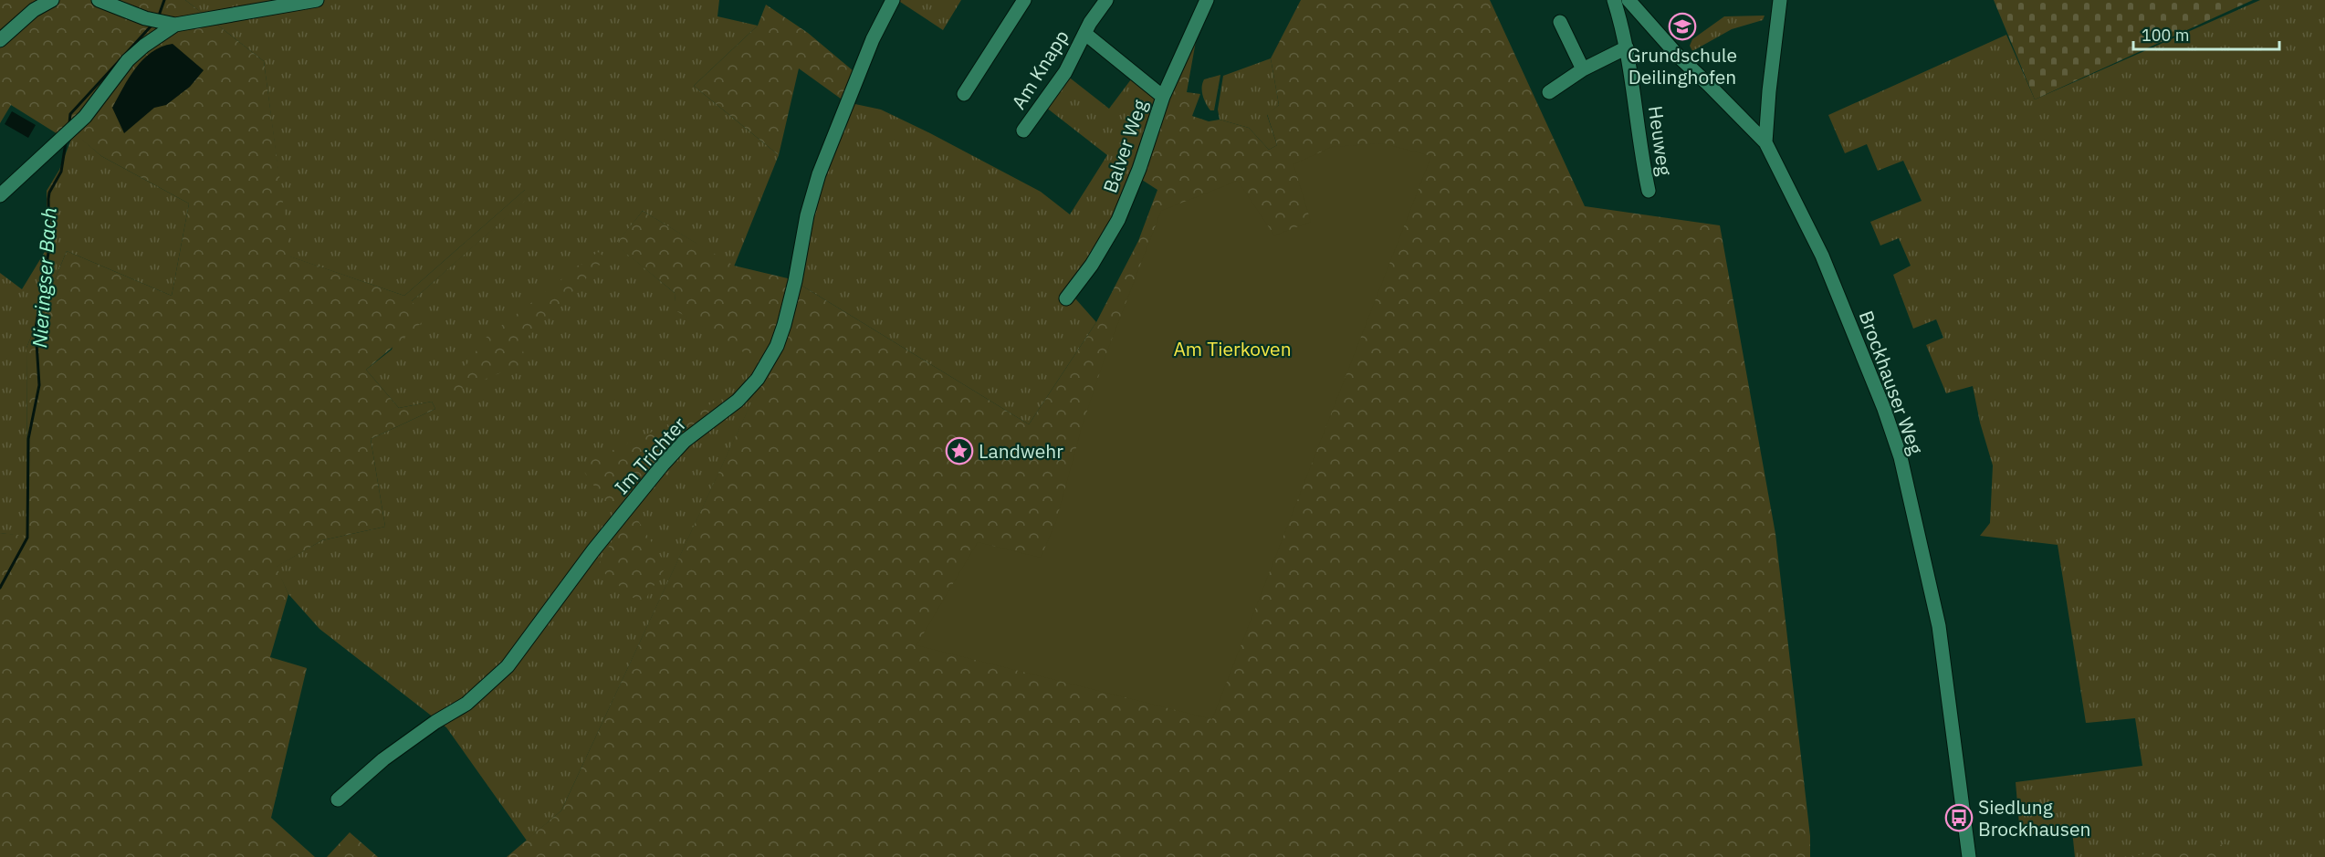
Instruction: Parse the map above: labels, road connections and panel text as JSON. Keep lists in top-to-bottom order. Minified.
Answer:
{"streets":{"street":["Am Knapp","Heuweg","Balver Weg","Brockhauser Weg","Im Trichter"]},"water":["Nieringser Bach"],"parks":["Am Tierkoven"],"places":{"school or university":["Grundschule Deilinghofen"],"place":["Landwehr"],"bus stop":["Siedlung Brockhausen"]},"scale_bar":"100 m"}
